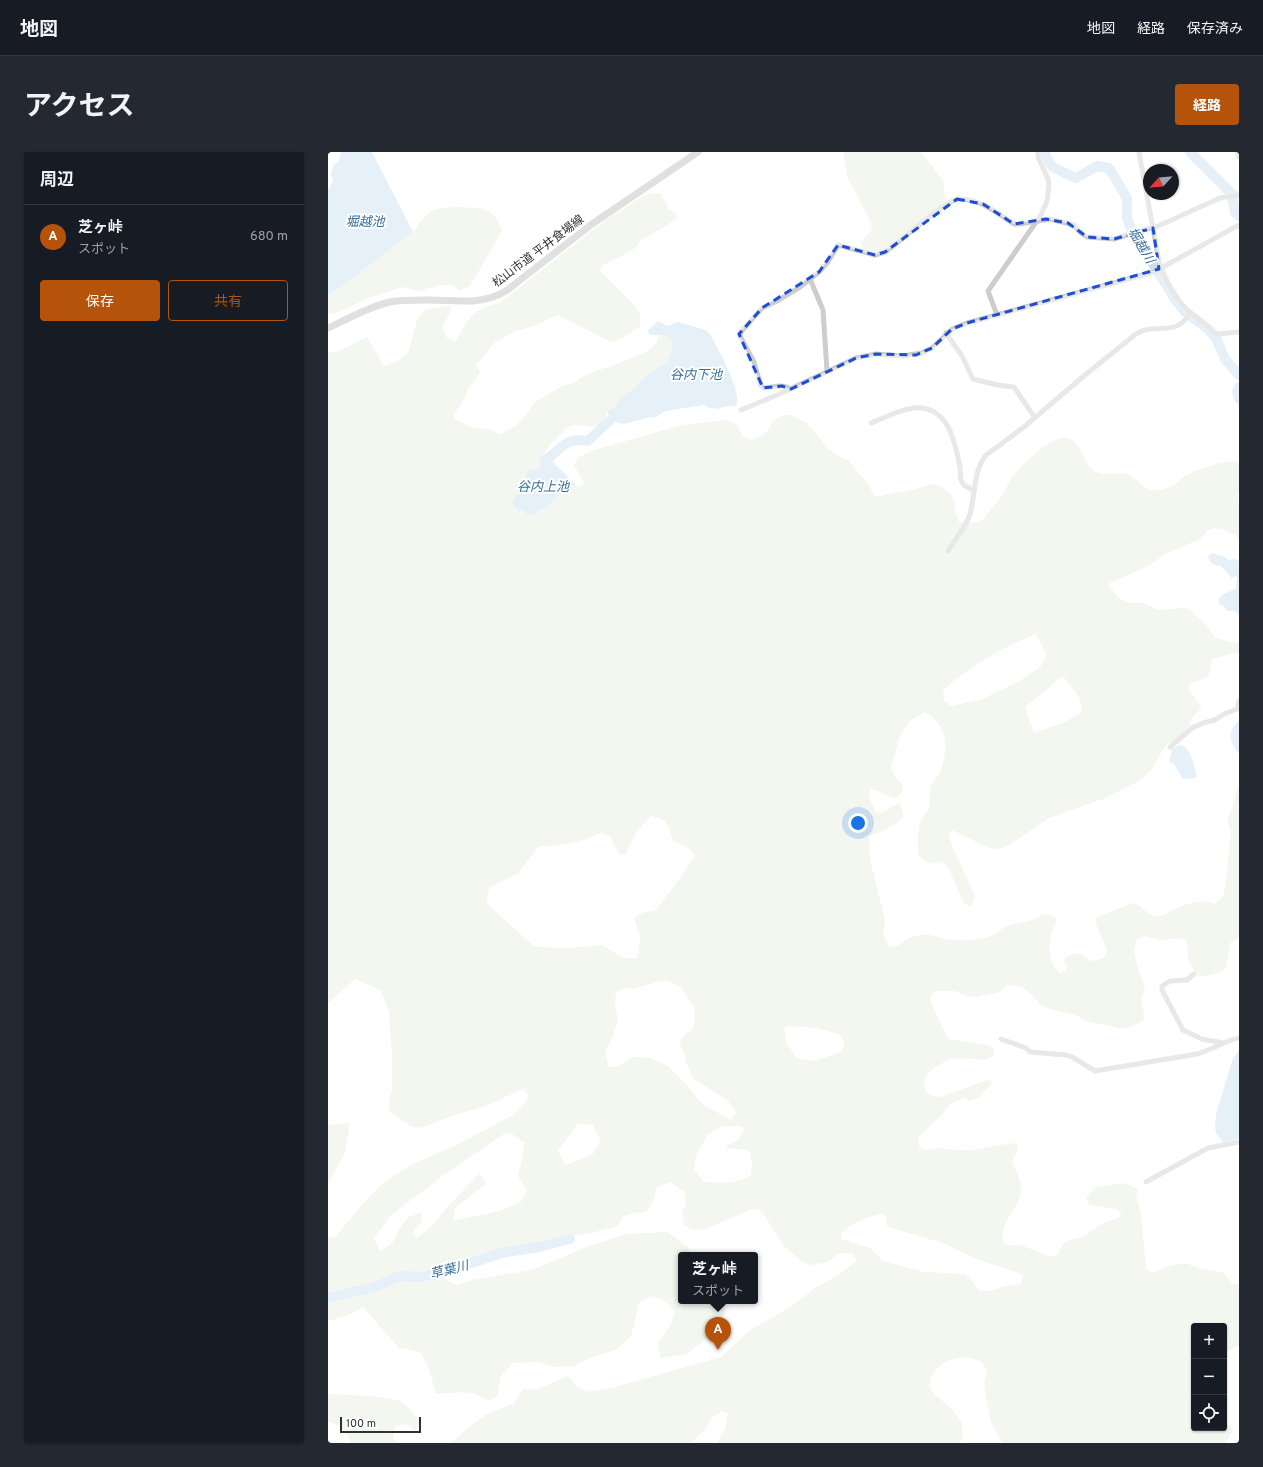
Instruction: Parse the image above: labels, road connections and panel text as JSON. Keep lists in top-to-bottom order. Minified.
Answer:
{"streets":{"street":["松山市道 平井食場線"]},"water":["堀越池","堀越川","谷内下池","谷内上池","草葉川"],"scale_bar":"100 m","north":"bottom left","page":{"header":"地図","nav":["地図","経路","保存済み"],"title":"アクセス","buttons":["経路",["保存","共有"]],"heading":"周辺","list":[{"mark":"A","name":"芝ヶ峠","note":"スポット","value":"680 m"}],"popup":["芝ヶ峠","スポット"],"pins":"A","map_buttons":["+","−"],"scale":"100 m"}}
